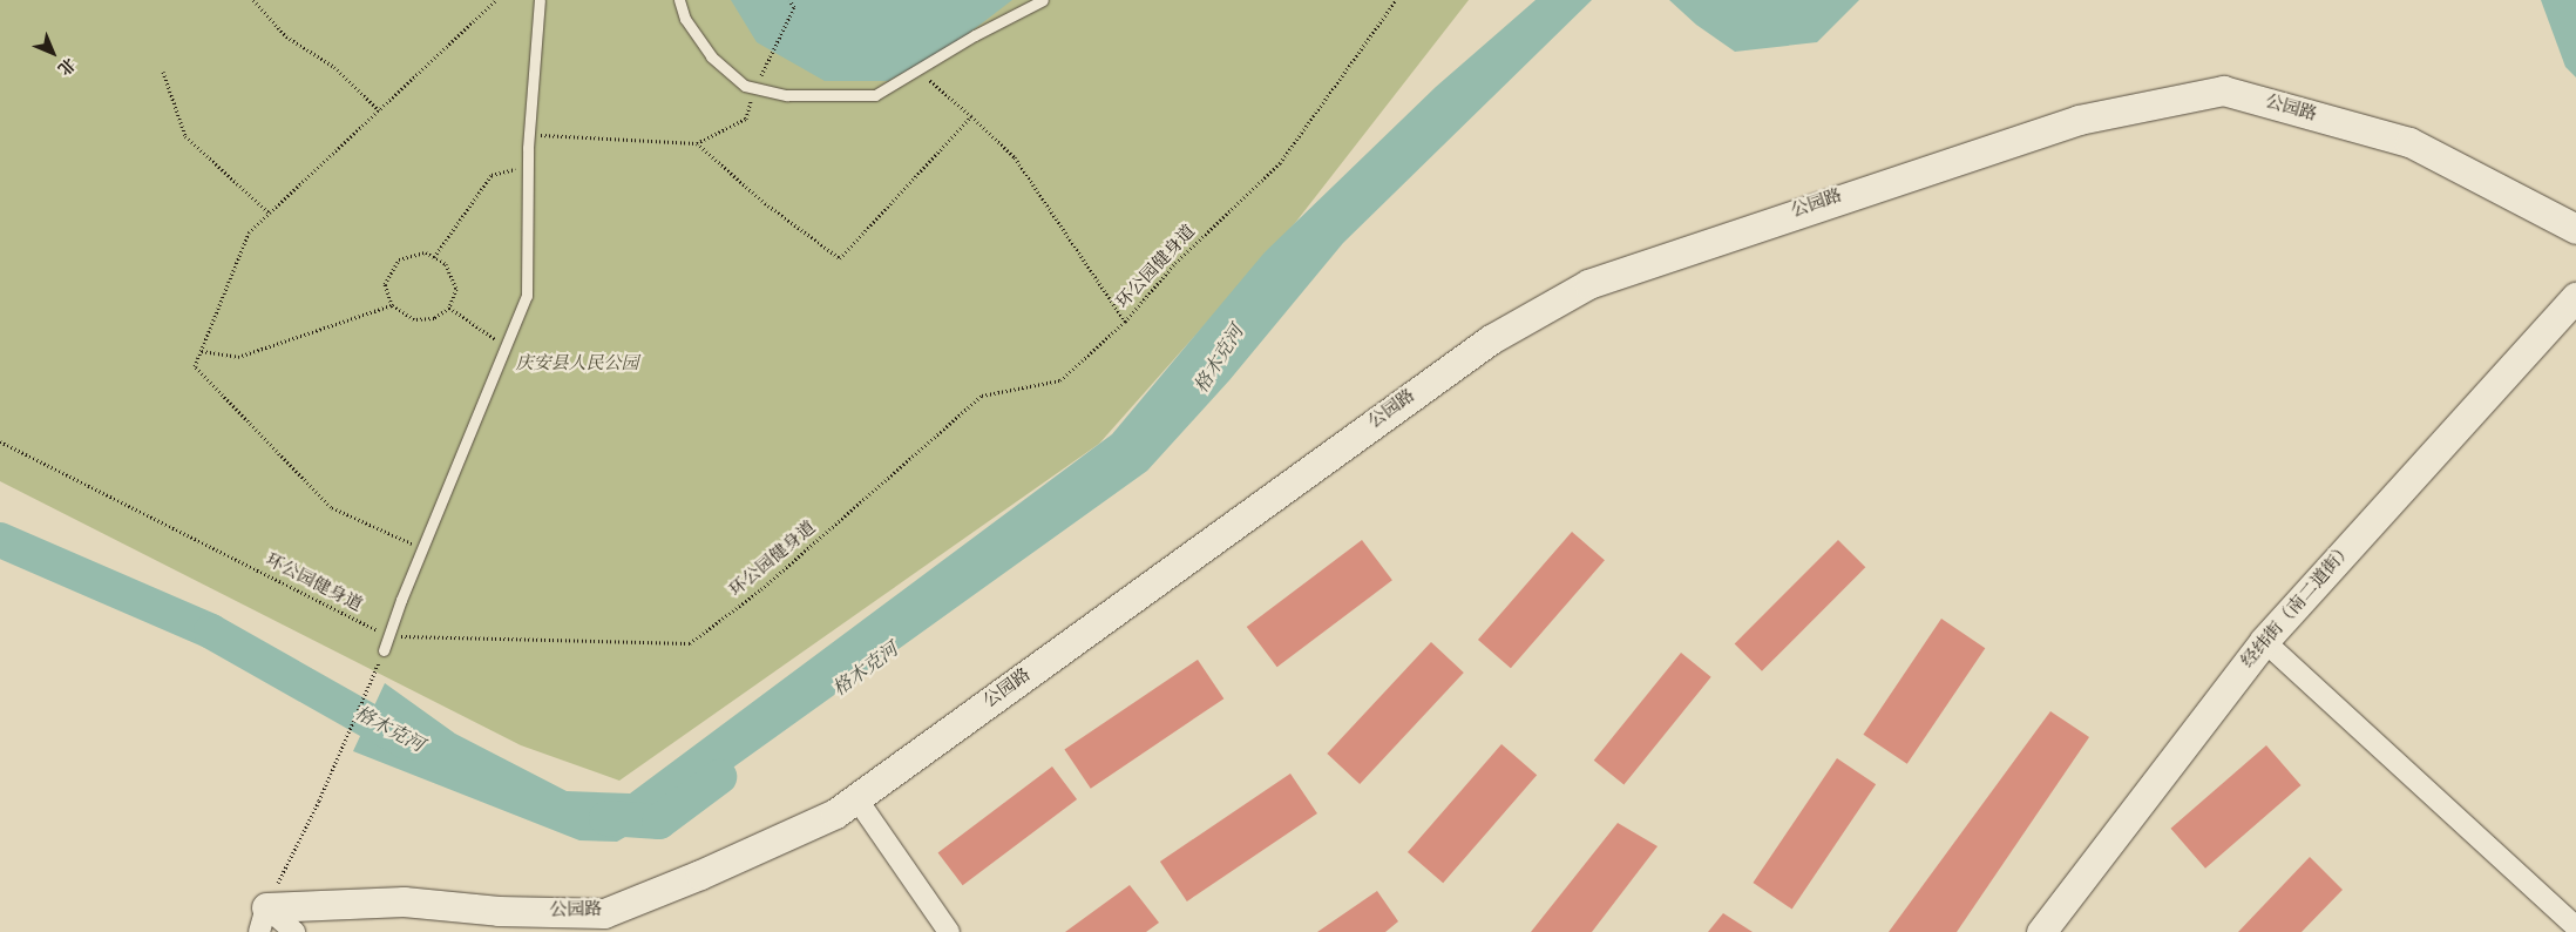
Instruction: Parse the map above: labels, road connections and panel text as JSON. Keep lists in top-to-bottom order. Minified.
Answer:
{"streets":{"street":["公园路","经纬街（南二道街）"],"path":["环公园健身道"]},"water":["格木克河"],"parks":["庆安县人民公园"],"north":"bottom right"}
